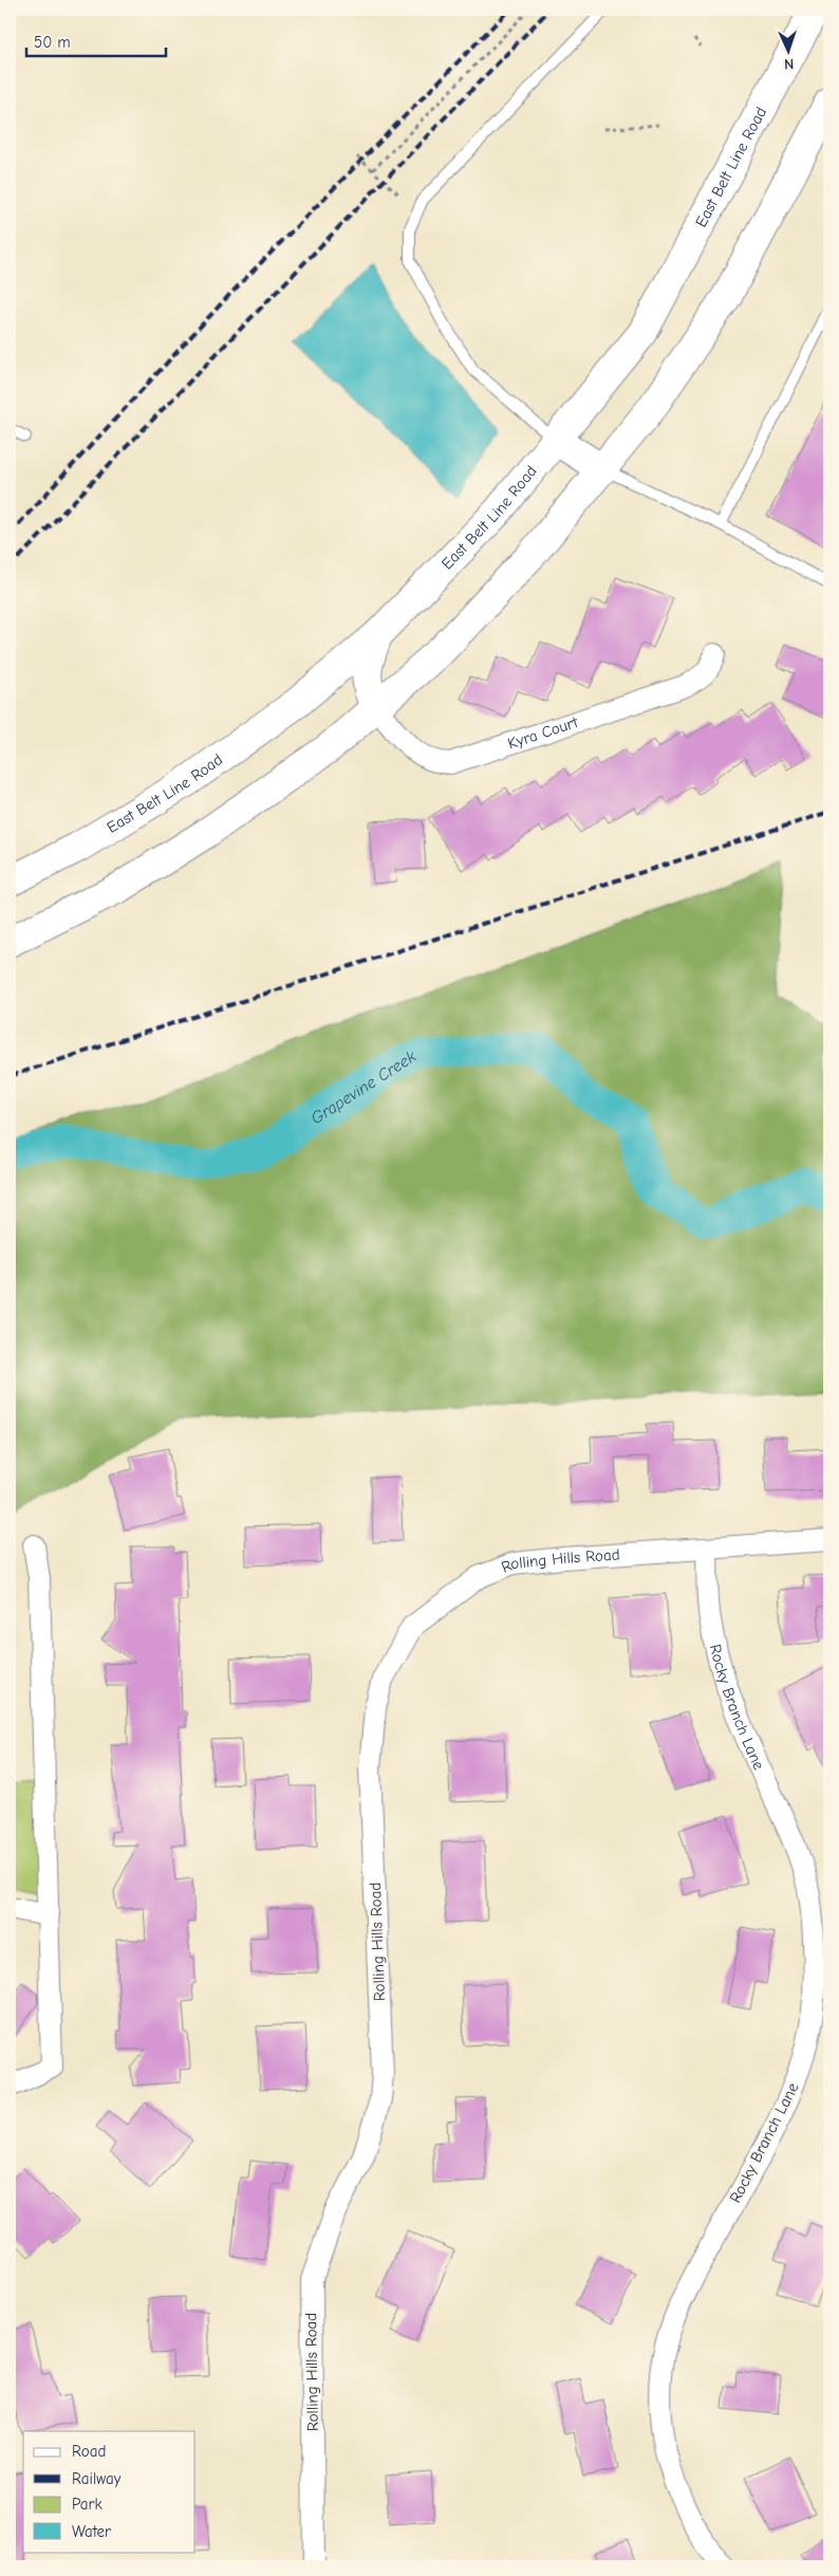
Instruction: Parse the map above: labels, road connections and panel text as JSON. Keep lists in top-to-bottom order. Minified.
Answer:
{"streets":{"main road":["East Belt Line Road"],"street":["Kyra Court","Rolling Hills Road","Rocky Branch Lane"]},"crossings":[["Rolling Hills Road","Rocky Branch Lane"]],"water":["Grapevine Creek"],"legend":["Road","Railway","Park","Water"],"scale_bar":"50 m","north":"bottom"}
